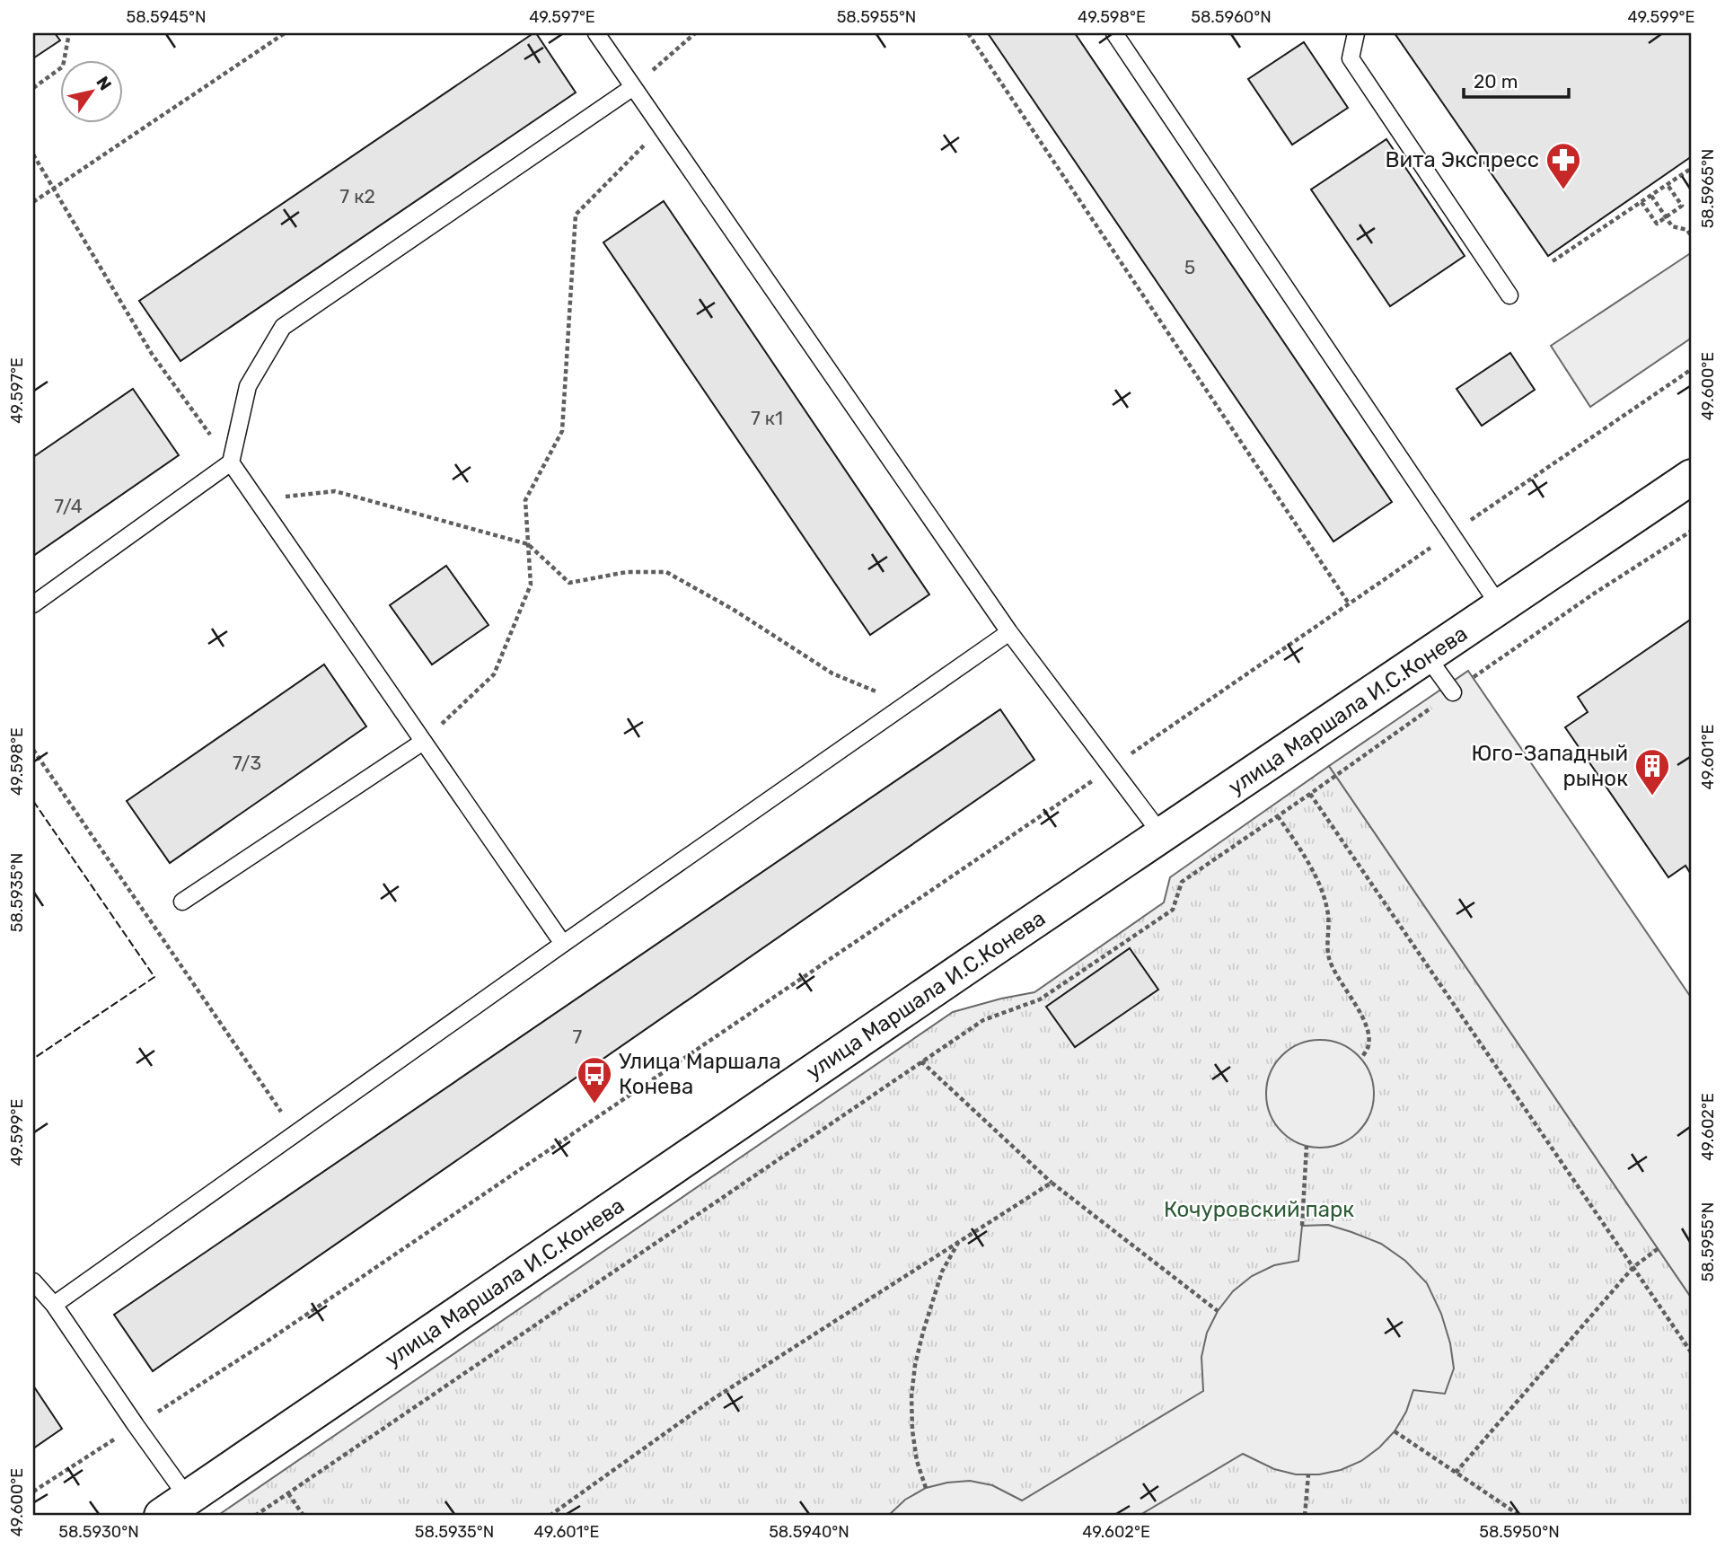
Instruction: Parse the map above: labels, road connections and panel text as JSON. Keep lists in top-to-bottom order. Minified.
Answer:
{"streets":{"main road":["улица Маршала И.С.Конева"]},"parks":["Кочуровский парк"],"places":{"pharmacy":["Вита Экспресс"],"building":["Юго-Западный рынок"],"bus stop":["Улица Маршала Конева"]},"house_numbers":["7 к2","5","7 к1","7/4","7/3","7"],"scale_bar":"20 m","north":"top right","coordinates":["58.5945°N","49.597°E","58.5955°N","49.598°E","58.5960°N","49.599°E","58.5965°N","49.600°E","49.601°E","58.5935°N","49.602°E","58.5930°N","58.5940°N","58.5950°N"]}
